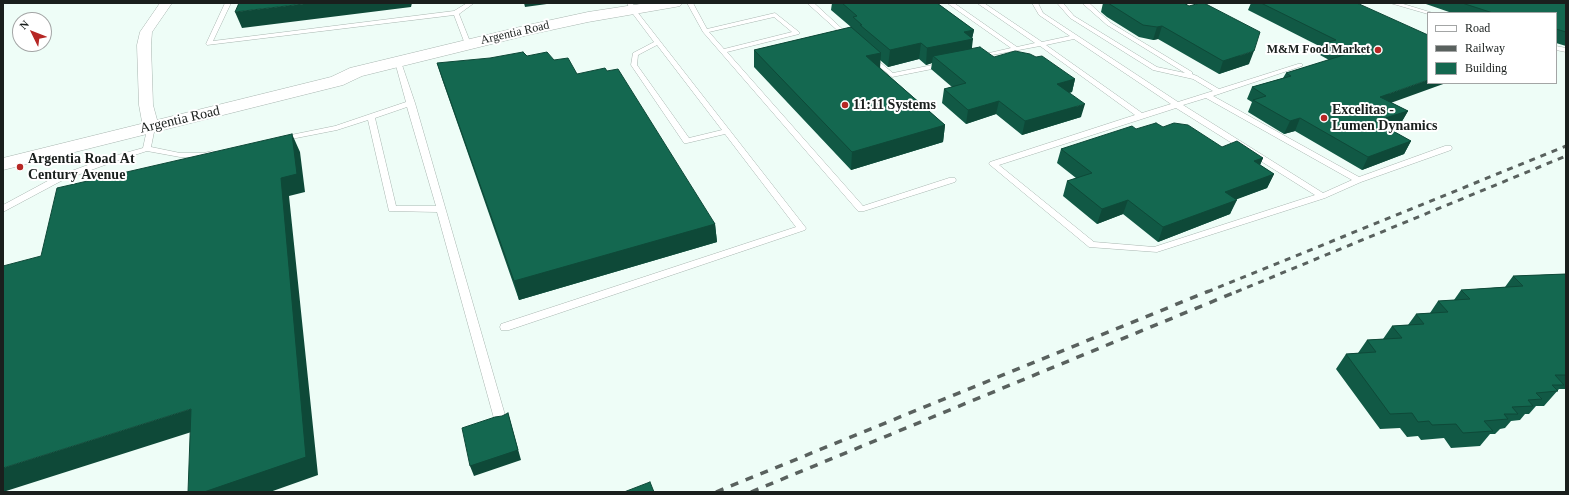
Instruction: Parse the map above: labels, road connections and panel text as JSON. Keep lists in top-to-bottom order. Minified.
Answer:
{"streets":{"street":["Argentia Road"]},"places":["M&M Food Market","11:11 Systems","Excelitas - Lumen Dynamics","Argentia Road At Century Avenue"],"legend":["Road","Railway","Building"],"north":"top left"}
